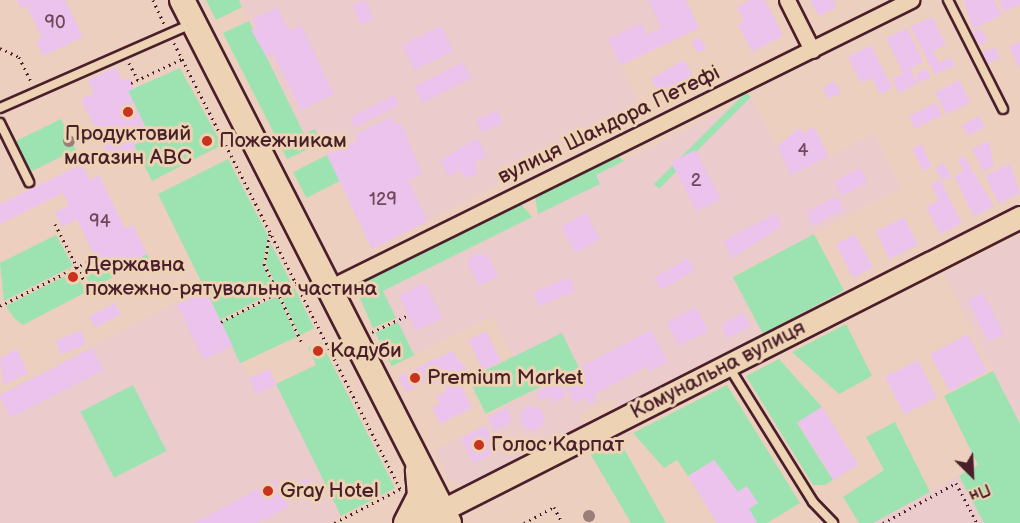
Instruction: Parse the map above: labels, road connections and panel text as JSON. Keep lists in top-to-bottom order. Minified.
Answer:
{"streets":{"main road":["Комунальна вулиця"],"street":["вулиця Шандора Петефі"]},"places":["Продуктовий магазин ABC","Пожежникам","Державна пожежно-рятувальна частина","Кадуби","Premium Market","Голос Карпат","Gray Hotel"],"house_numbers":["90","4","2","129","94"],"north":"bottom right"}
